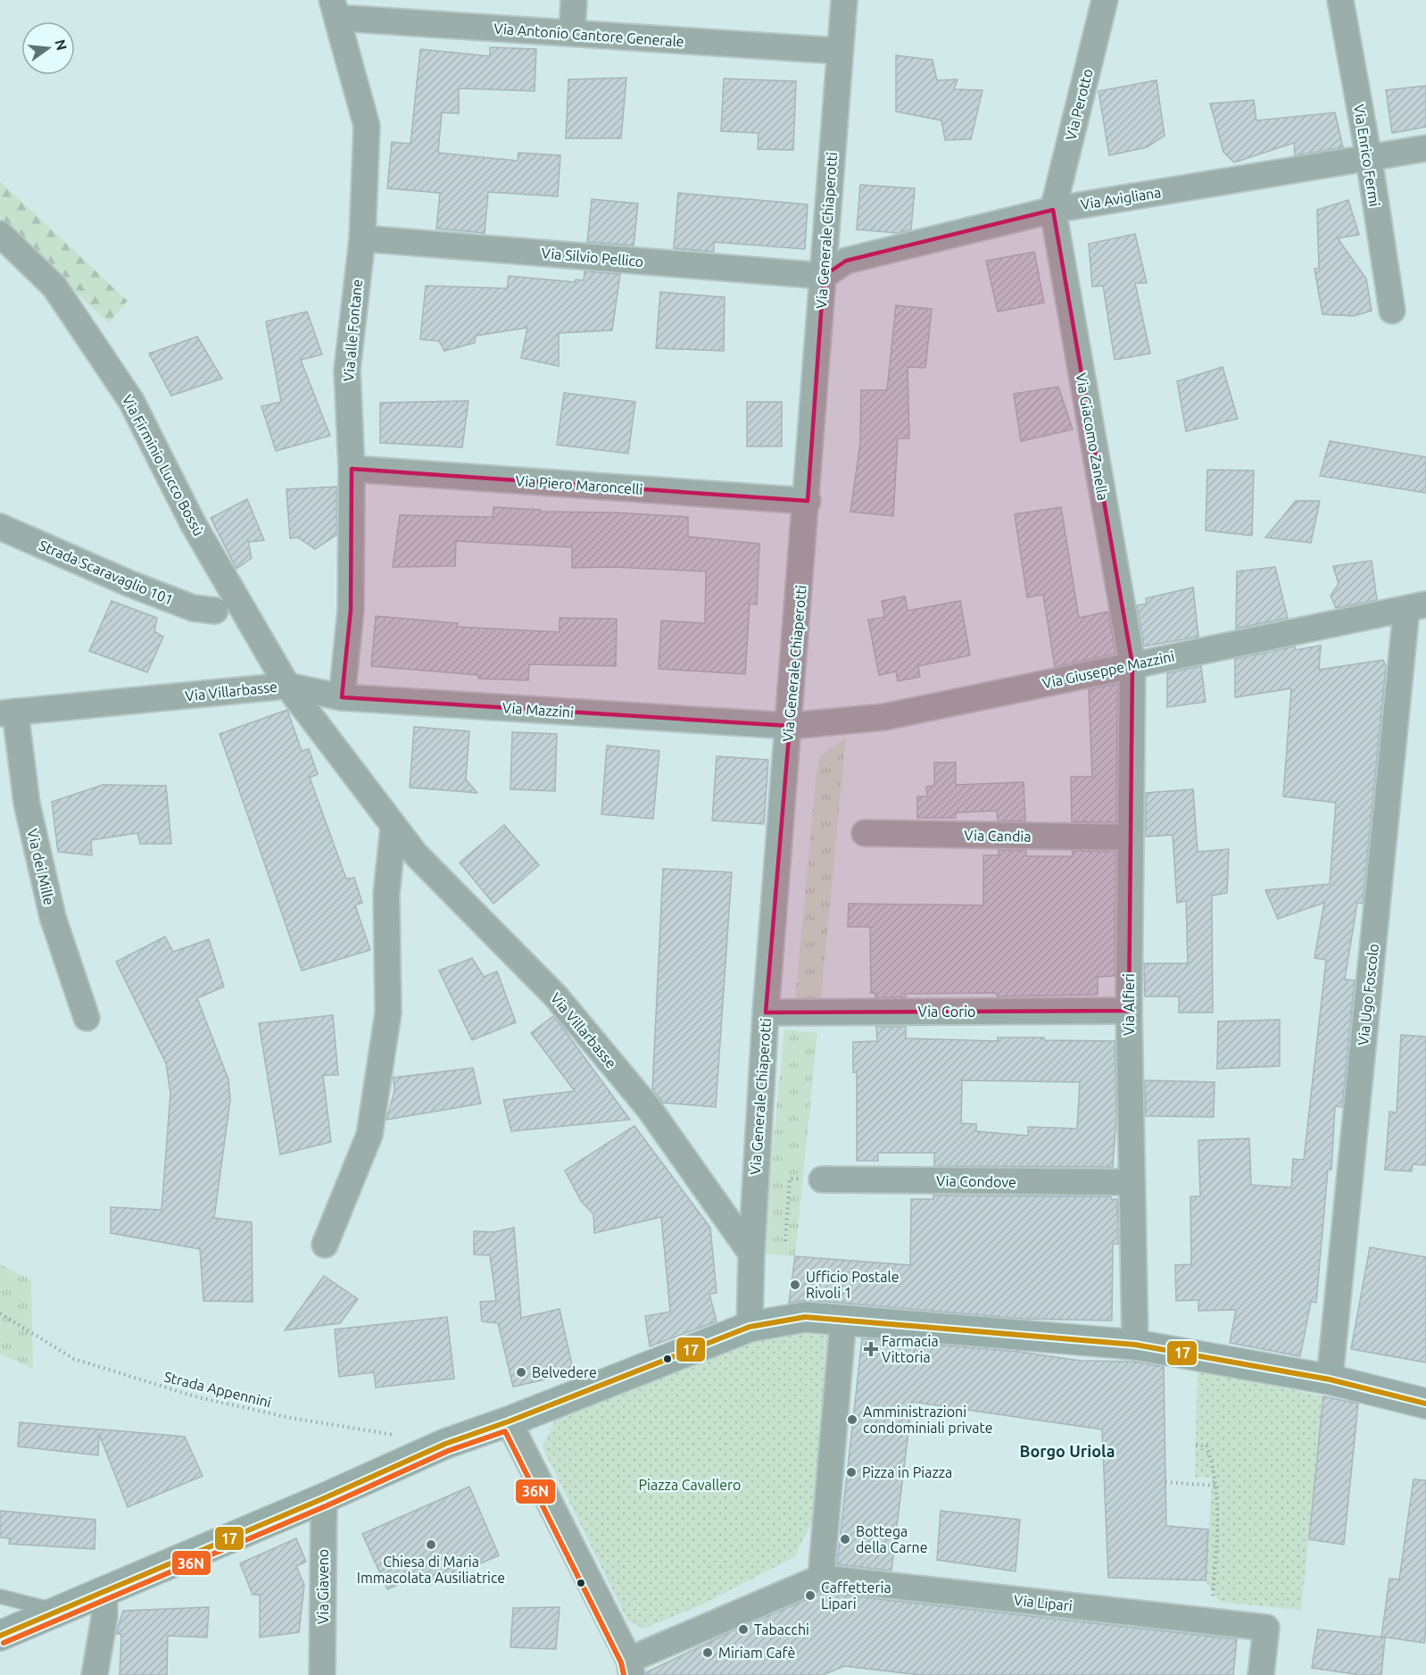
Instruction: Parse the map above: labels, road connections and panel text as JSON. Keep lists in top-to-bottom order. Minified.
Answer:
{"streets":{"street":["Via Antonio Cantore Generale","Via Perotto","Via Enrico Fermi","Via Avigliana","Via Generale Chiaperotti","Via Silvio Pellico","Via alle Fontane","Via Giacomo Zanella","Via Firminio Lucco Bossù","Via Piero Maroncelli","Strada Scaravaglio 101","Via Giuseppe Mazzini","Via Villarbasse","Via Mazzini","Via Candia","Via dei Mille","Via Ugo Foscolo","Via Alfieri","Via Corio","Via Condove","Via Giaveno","Via Lipari"],"path":["Strada Appennini"]},"crossings":[["Via Antonio Cantore Generale","Via Generale Chiaperotti"],["Via Antonio Cantore Generale","Via alle Fontane"],["Via Perotto","Via Avigliana"],["Via Perotto","Via Giacomo Zanella"],["Via Enrico Fermi","Via Avigliana"],["Via Avigliana","Via Generale Chiaperotti"],["Via Avigliana","Via Silvio Pellico"],["Via Avigliana","Via Giacomo Zanella"],["Via Generale Chiaperotti","Via Silvio Pellico"],["Via Generale Chiaperotti","Via Piero Maroncelli"],["Via Generale Chiaperotti","Via Giuseppe Mazzini"],["Via Generale Chiaperotti","Via Villarbasse"],["Via Generale Chiaperotti","Via Mazzini"],["Via Generale Chiaperotti","Via Corio"],["Via Silvio Pellico","Via alle Fontane"],["Via alle Fontane","Via Piero Maroncelli"],["Via alle Fontane","Via Mazzini"],["Via Giacomo Zanella","Via Giuseppe Mazzini"],["Via Giacomo Zanella","Via Alfieri"],["Via Firminio Lucco Bossù","Via Villarbasse"],["Via Firminio Lucco Bossù","Via Mazzini"],["Via Giuseppe Mazzini","Via Mazzini"],["Via Giuseppe Mazzini","Via Ugo Foscolo"],["Via Giuseppe Mazzini","Via Alfieri"],["Via Villarbasse","Via Mazzini"],["Via Villarbasse","Via dei Mille"],["Via Candia","Via Alfieri"],["Via Alfieri","Via Corio"],["Via Alfieri","Via Condove"]],"districts":["Borgo Uriola"],"parks":["Piazza Cavallero"],"places":{"other":["Ufficio Postale Rivoli 1","Belvedere","Amministrazioni condominiali private","Pizza in Piazza","Bottega della Carne","Chiesa di Maria Immacolata Ausiliatrice","Caffetteria Lipari","Tabacchi","Miriam Cafè"],"health":["Farmacia Vittoria"]},"lines":["transit line 17","transit line 36N"],"north":"right"}
